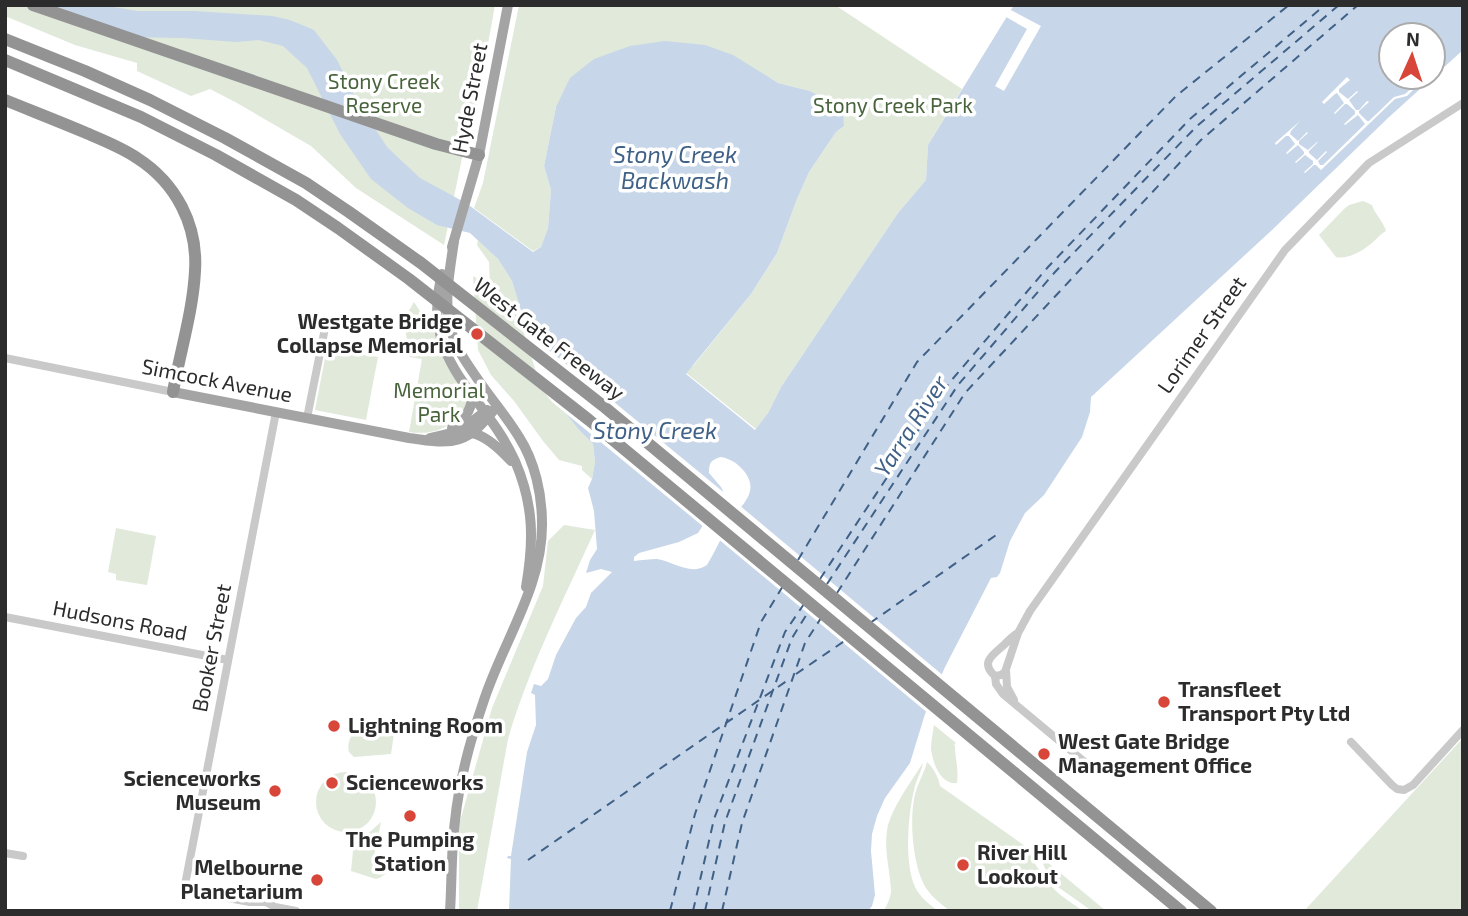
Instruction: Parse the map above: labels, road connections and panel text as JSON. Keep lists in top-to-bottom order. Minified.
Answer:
{"streets":{"highway":["West Gate Freeway"],"main road":["Hyde Street","Simcock Avenue"],"street":["Lorimer Street","Hudsons Road","Booker Street"]},"crossings":[["Simcock Avenue","Booker Street"],["Hudsons Road","Booker Street"]],"water":["Stony Creek Backwash","Yarra River","Stony Creek"],"parks":["Stony Creek Reserve","Stony Creek Park","Memorial Park"],"places":["Westgate Bridge Collapse Memorial","Transfleet Transport Pty Ltd","Lightning Room","West Gate Bridge Management Office","Scienceworks","Scienceworks Museum","The Pumping Station","River Hill Lookout","Melbourne Planetarium"],"north":"top"}
